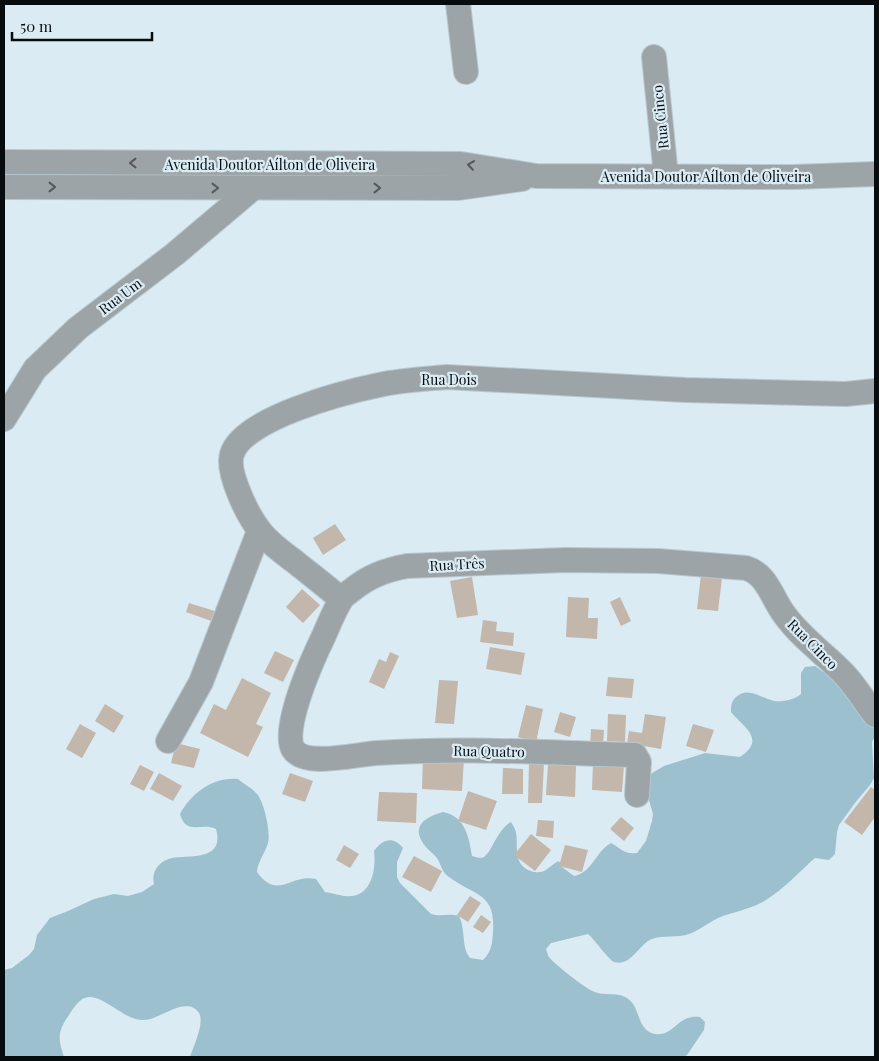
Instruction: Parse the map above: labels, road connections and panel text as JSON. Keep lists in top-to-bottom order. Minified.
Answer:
{"streets":{"street":["Rua Cinco","Avenida Doutor Aílton de Oliveira","Rua Um","Rua Dois","Rua Três","Rua Quatro"]},"crossings":[["Rua Cinco","Avenida Doutor Aílton de Oliveira"],["Rua Cinco","Rua Três"],["Avenida Doutor Aílton de Oliveira","Rua Um"],["Rua Dois","Rua Três"],["Rua Três","Rua Quatro"]],"scale_bar":"50 m"}
